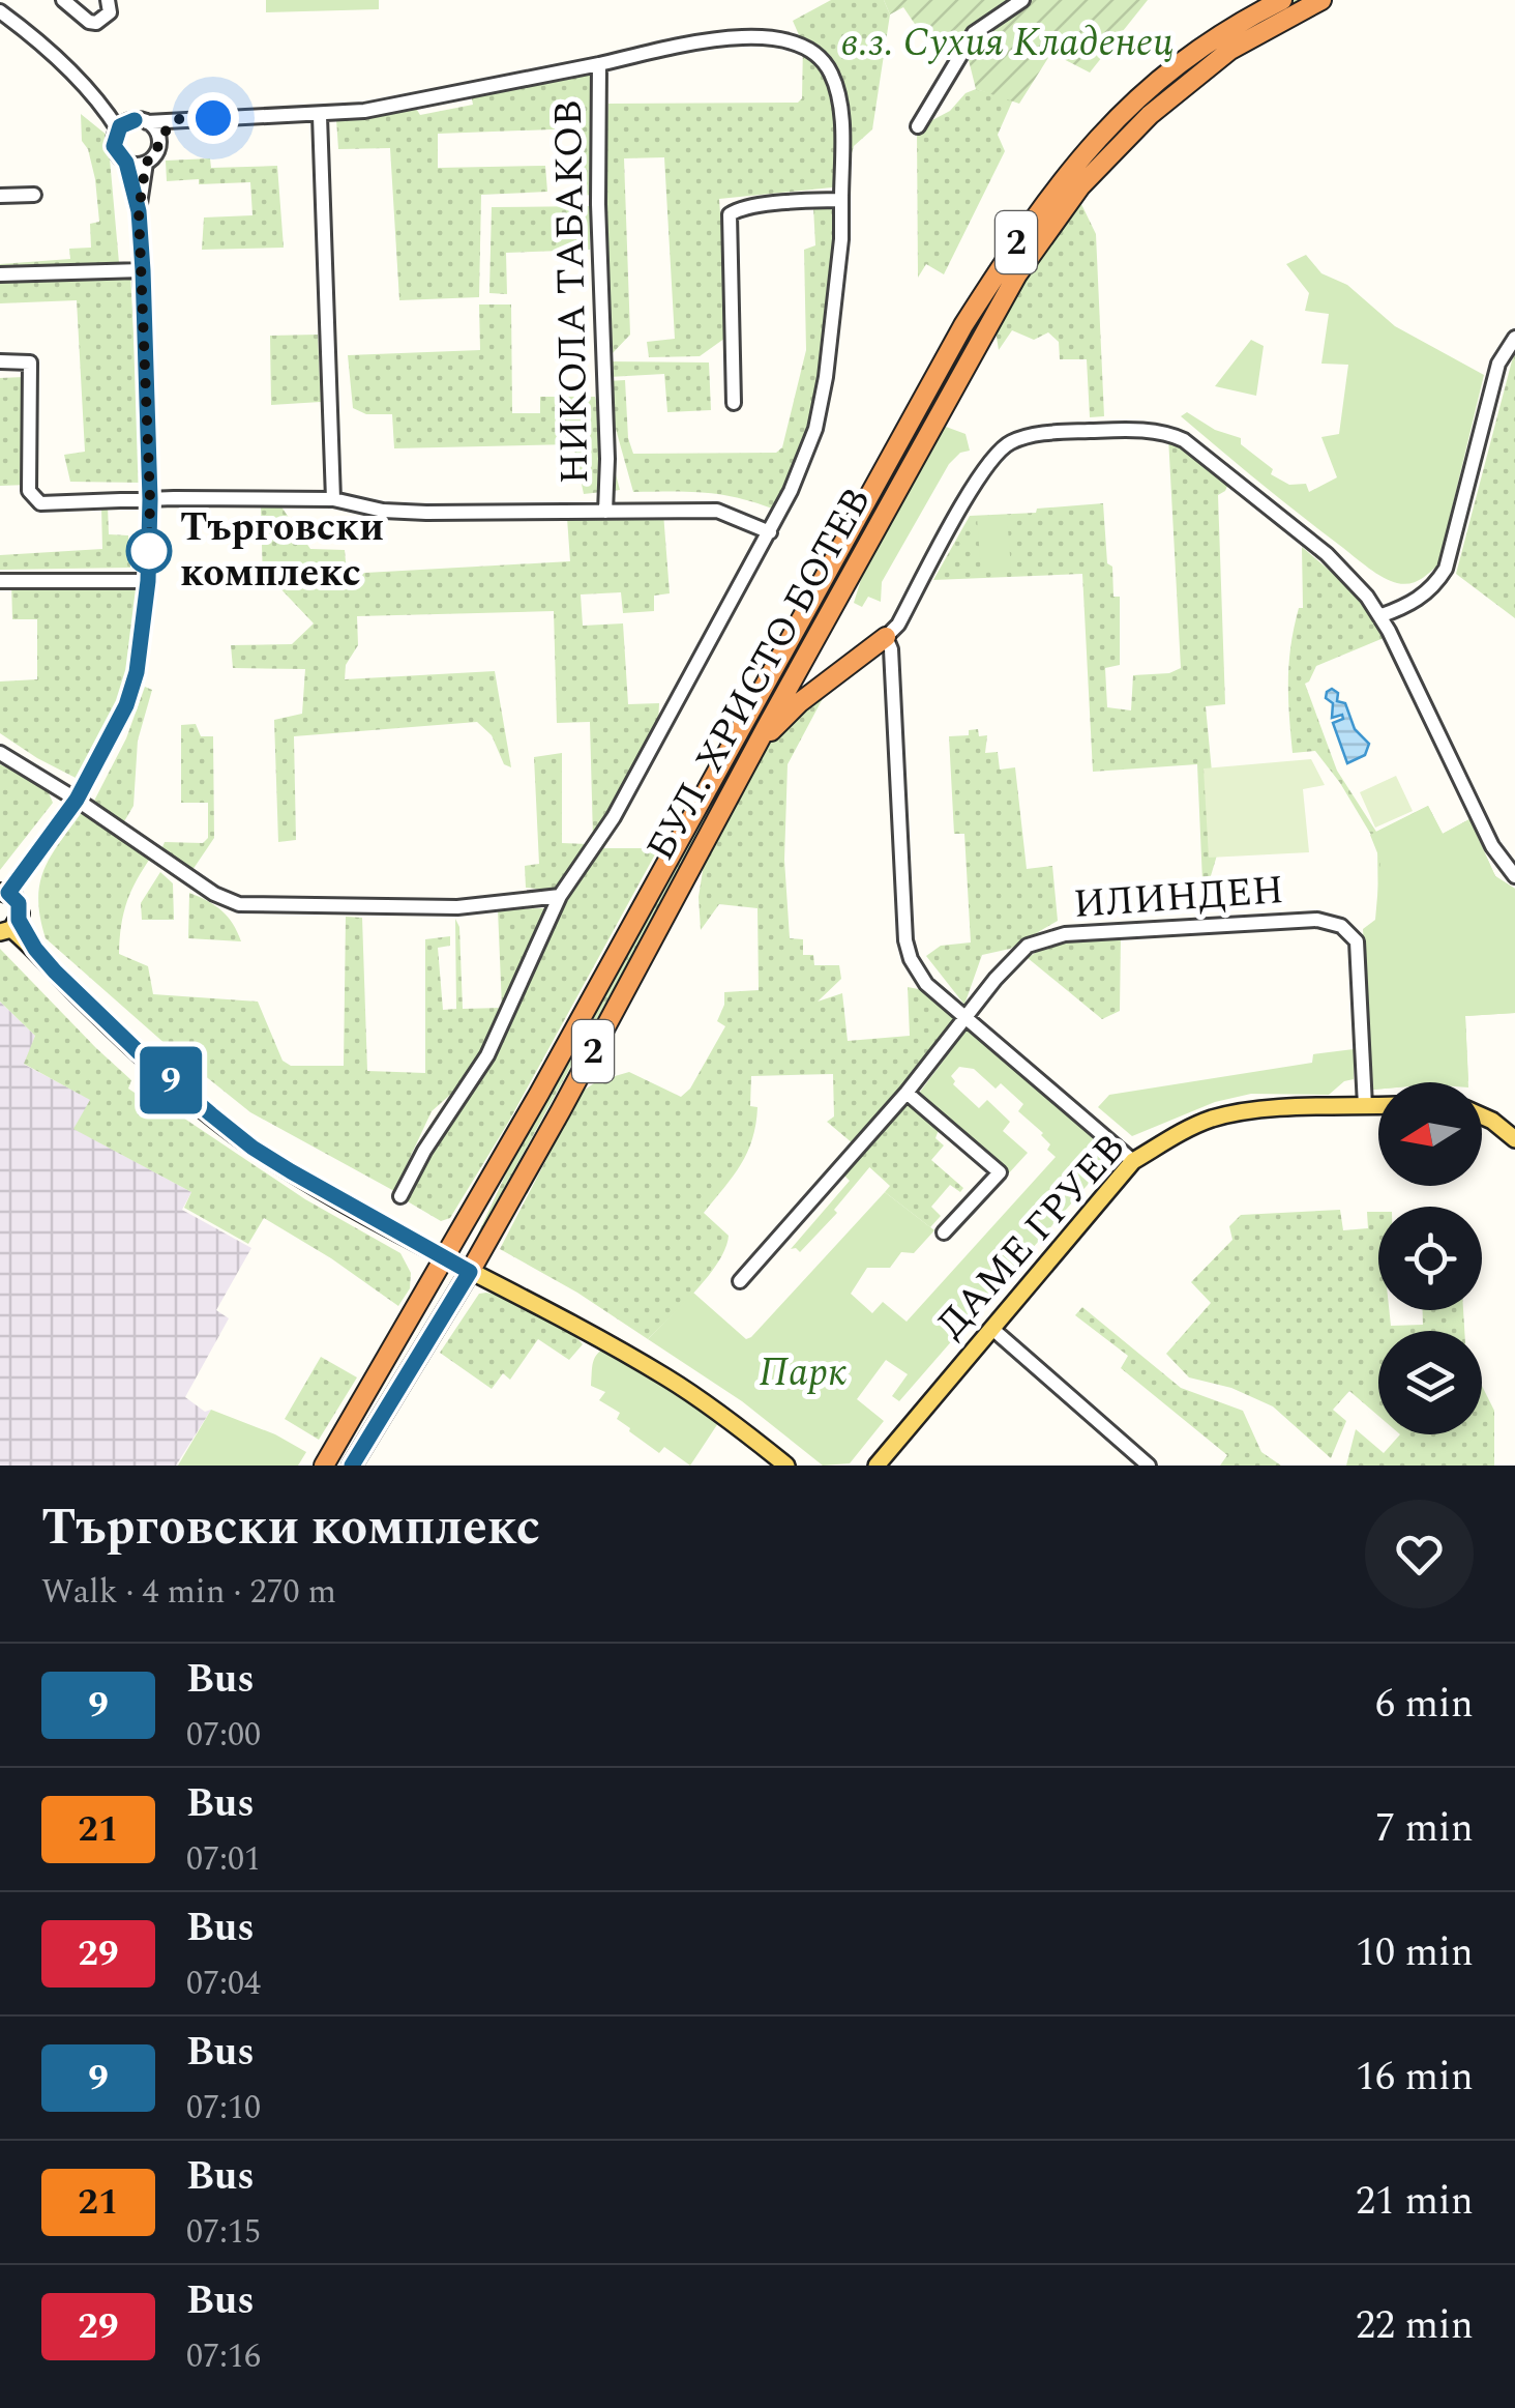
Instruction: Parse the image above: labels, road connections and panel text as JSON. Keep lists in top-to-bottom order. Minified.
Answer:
{"streets":{"highway":["2","БУЛ. ХРИСТО БОТЕВ"],"main road":["ДАМЕ ГРУЕВ"],"street":["НИКОЛА ТАБАКОВ","ИЛИНДЕН"]},"crossings":[["ИЛИНДЕН","ДАМЕ ГРУЕВ"]],"parks":["в.з. Сухия Кладенец","Парк"],"places":["Търговски комплекс"],"lines":["bus line 9"],"north":"left","page":{"on_map":"9","heading":["Търговски комплекс","Walk · 4 min · 270 m"],"list":[{"mark":"9","name":"Bus","note":"07:00","value":"6 min"},{"mark":"21","name":"Bus","note":"07:01","value":"7 min"},{"mark":"29","name":"Bus","note":"07:04","value":"10 min"},{"mark":"9","name":"Bus","note":"07:10","value":"16 min"},{"mark":"21","name":"Bus","note":"07:15","value":"21 min"},{"mark":"29","name":"Bus","note":"07:16","value":"22 min"}]}}
